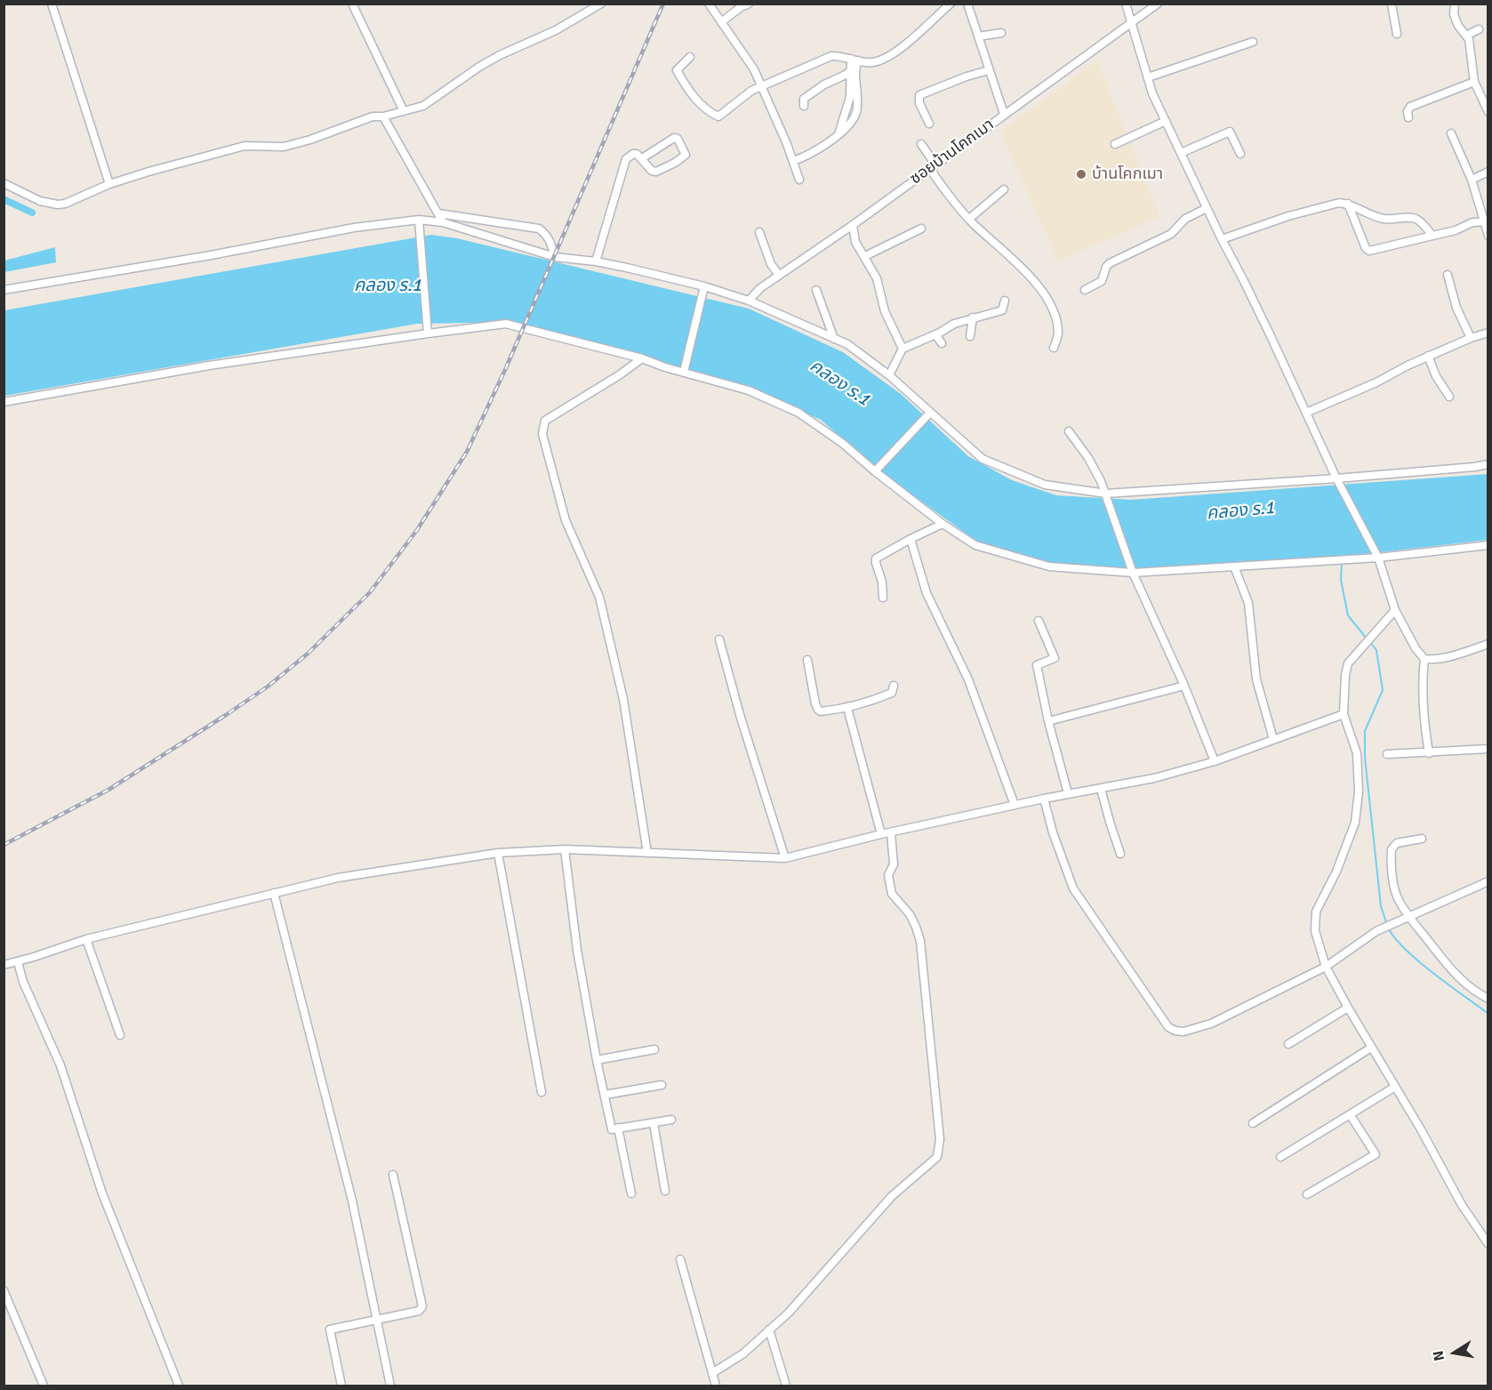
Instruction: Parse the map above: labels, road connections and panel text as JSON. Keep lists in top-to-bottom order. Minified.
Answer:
{"streets":{"street":["ซอยบ้านโคกเมา"]},"water":["คลอง ร.1"],"places":["บ้านโคกเมา"],"north":"left"}
